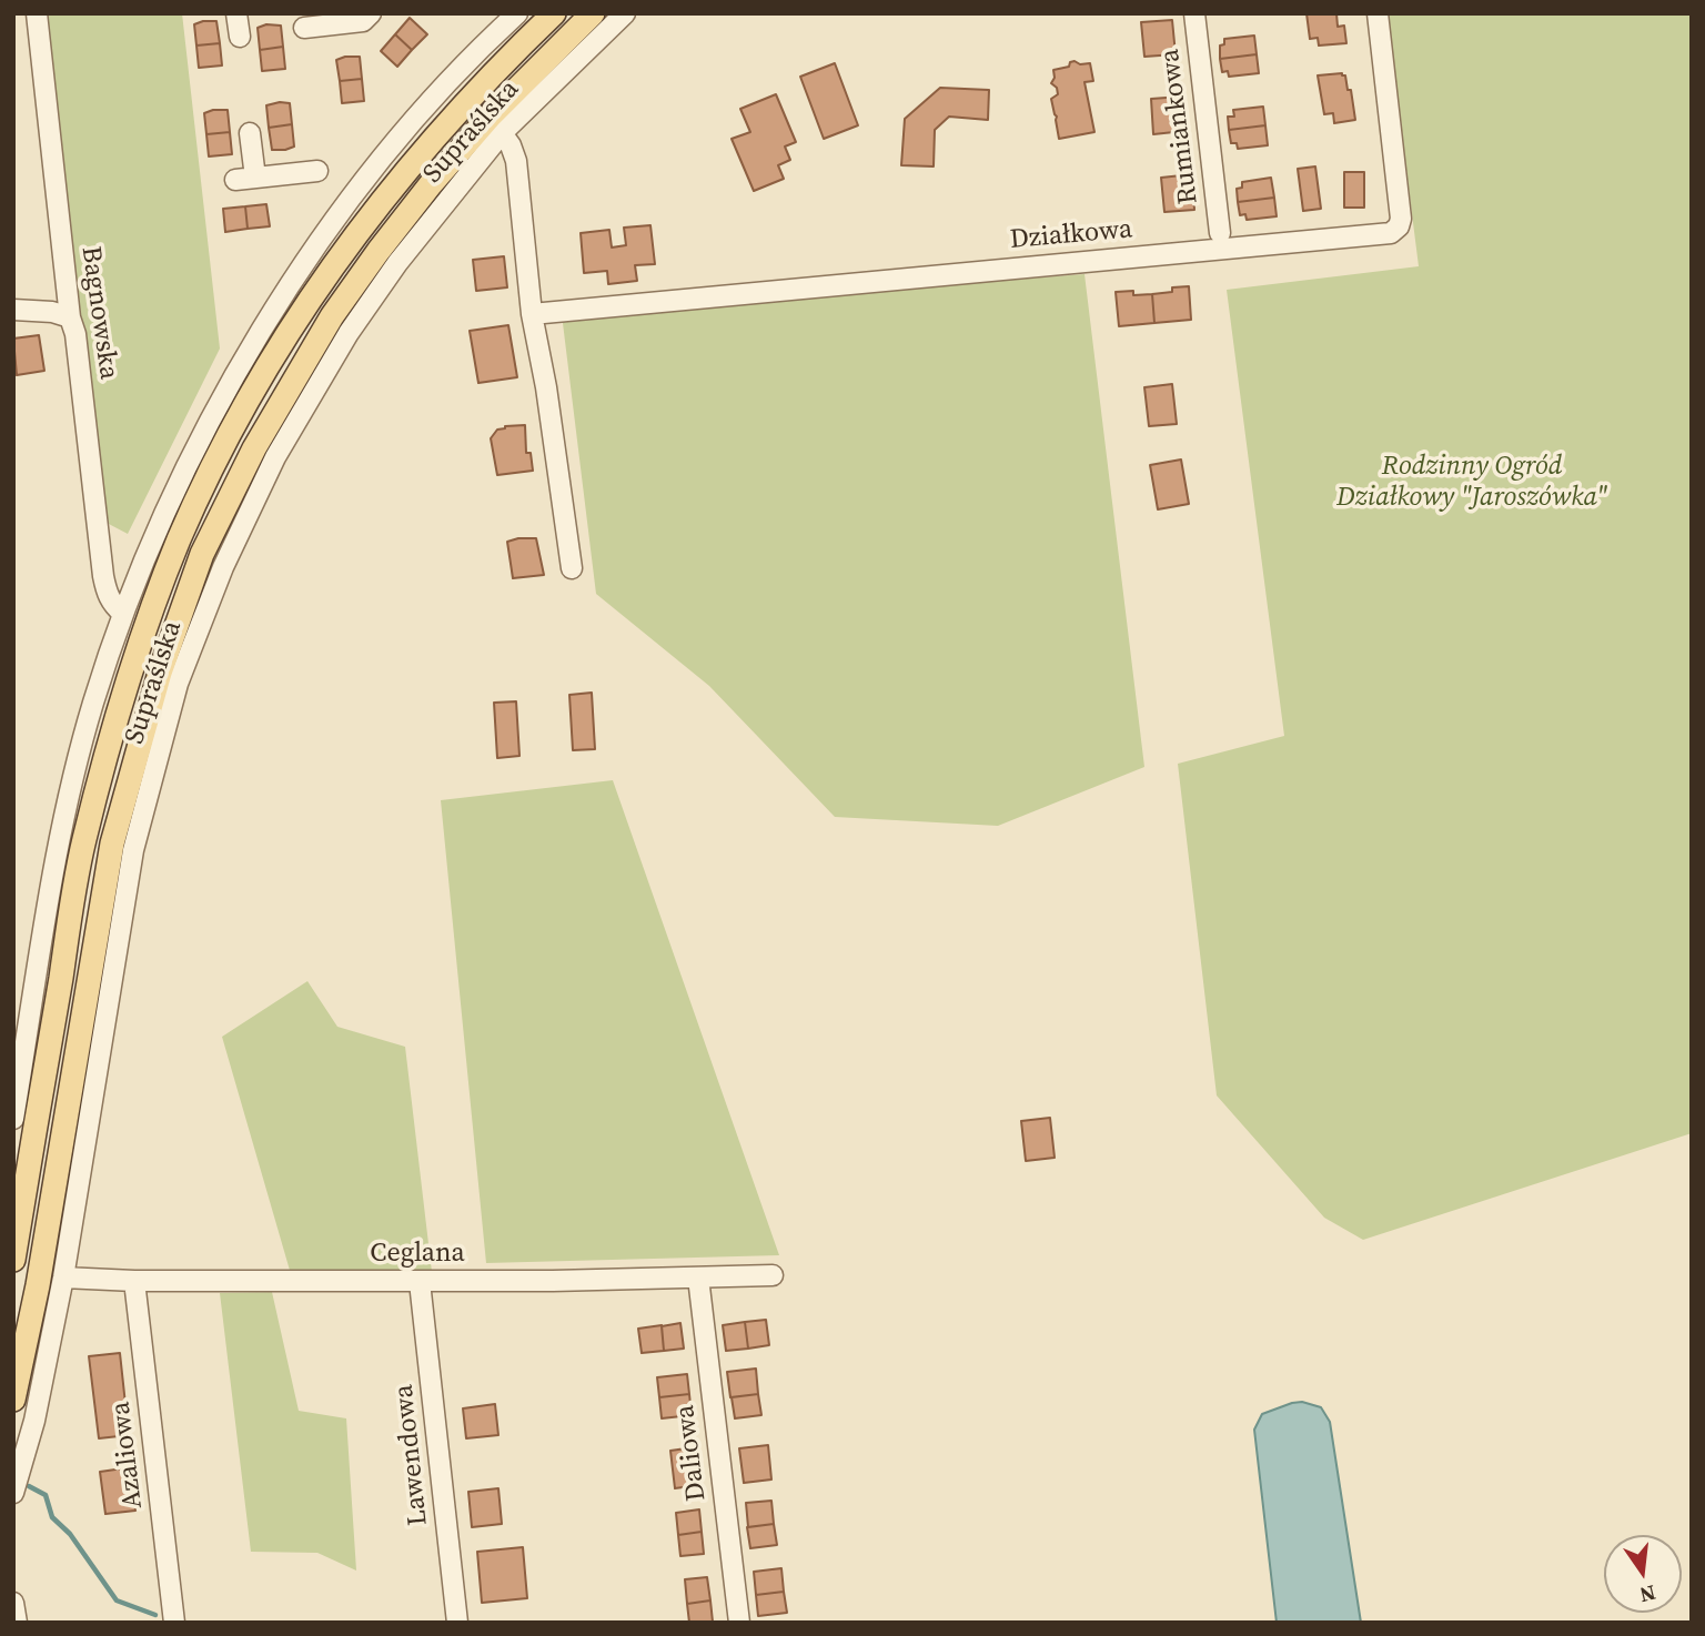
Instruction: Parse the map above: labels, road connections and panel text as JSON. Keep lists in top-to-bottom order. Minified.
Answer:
{"streets":{"street":["Rumiankowa","Supraślska","Działkowa","Bagnowska","Ceglana","Daliowa","Azaliowa","Lawendowa"]},"crossings":[["Supraślska","Bagnowska"],["Supraślska","Ceglana"],["Ceglana","Daliowa"],["Ceglana","Azaliowa"],["Ceglana","Lawendowa"]],"parks":["Rodzinny Ogród Działkowy \"Jaroszówka\""],"north":"bottom"}
